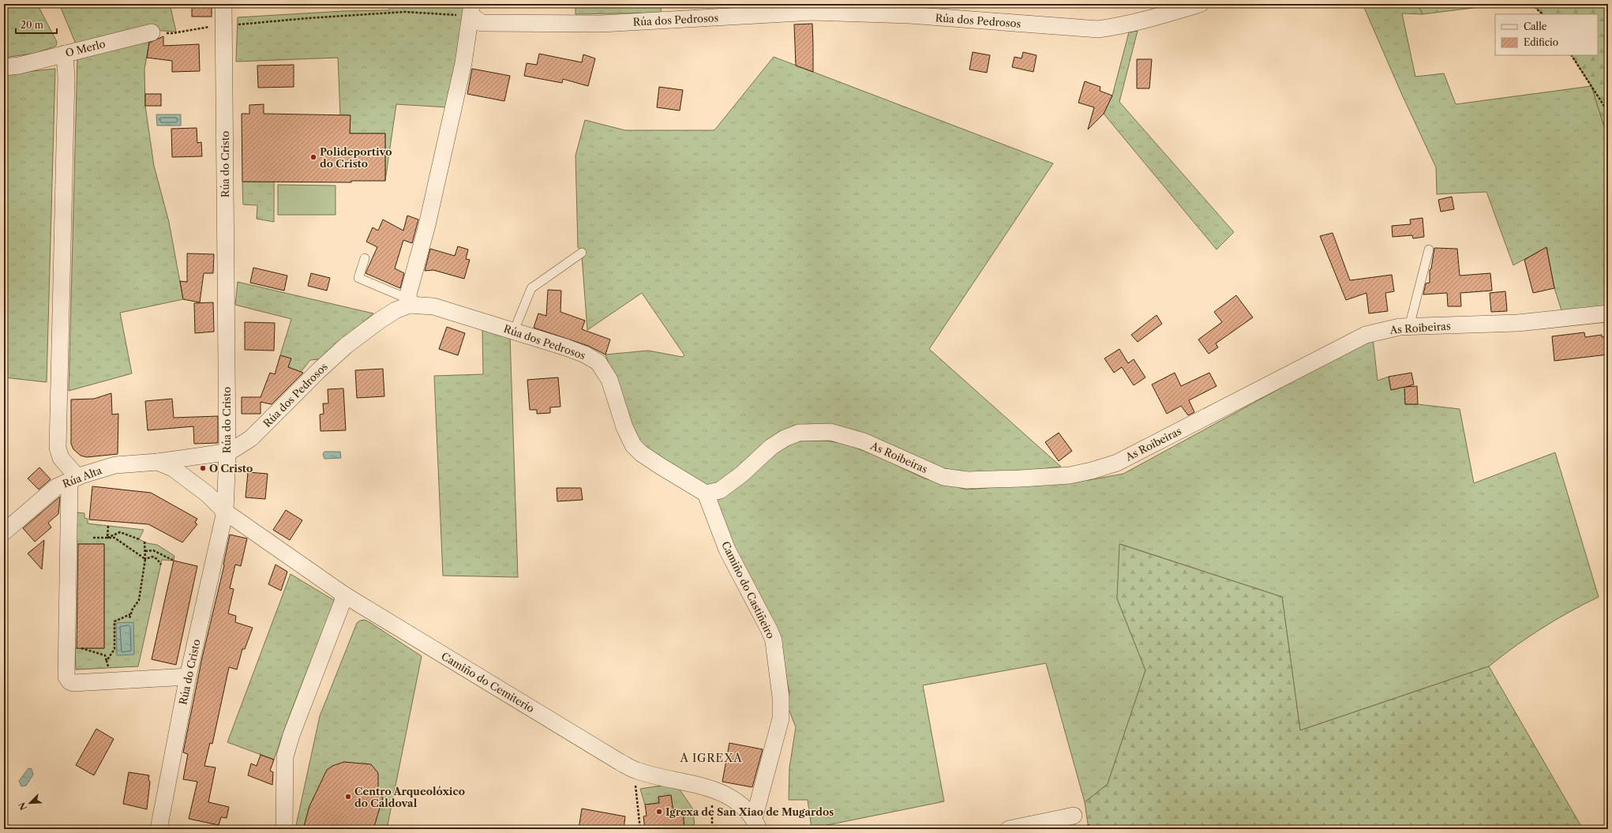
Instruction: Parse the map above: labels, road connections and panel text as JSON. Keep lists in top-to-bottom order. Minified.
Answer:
{"streets":{"street":["Rúa dos Pedrosos","O Merlo","Rúa do Cristo","As Roibeiras","Rúa Alta","Camiño do Castiñeiro","Camiño do Cemiterio"]},"crossings":[["Rúa dos Pedrosos","Rúa do Cristo"],["Rúa dos Pedrosos","As Roibeiras"],["Rúa dos Pedrosos","Rúa Alta"],["Rúa dos Pedrosos","Camiño do Castiñeiro"],["Rúa do Cristo","Rúa Alta"],["Rúa do Cristo","Camiño do Cemiterio"],["As Roibeiras","Camiño do Castiñeiro"],["Rúa Alta","Camiño do Cemiterio"],["Camiño do Castiñeiro","Camiño do Cemiterio"]],"districts":["A IGREXA"],"places":["Polideportivo do Cristo","O Cristo","Centro Arqueolóxico do Caldoval","Igrexa de San Xiao de Mugardos"],"legend":["Calle","Edificio"],"scale_bar":"20 m","north":"bottom left"}
